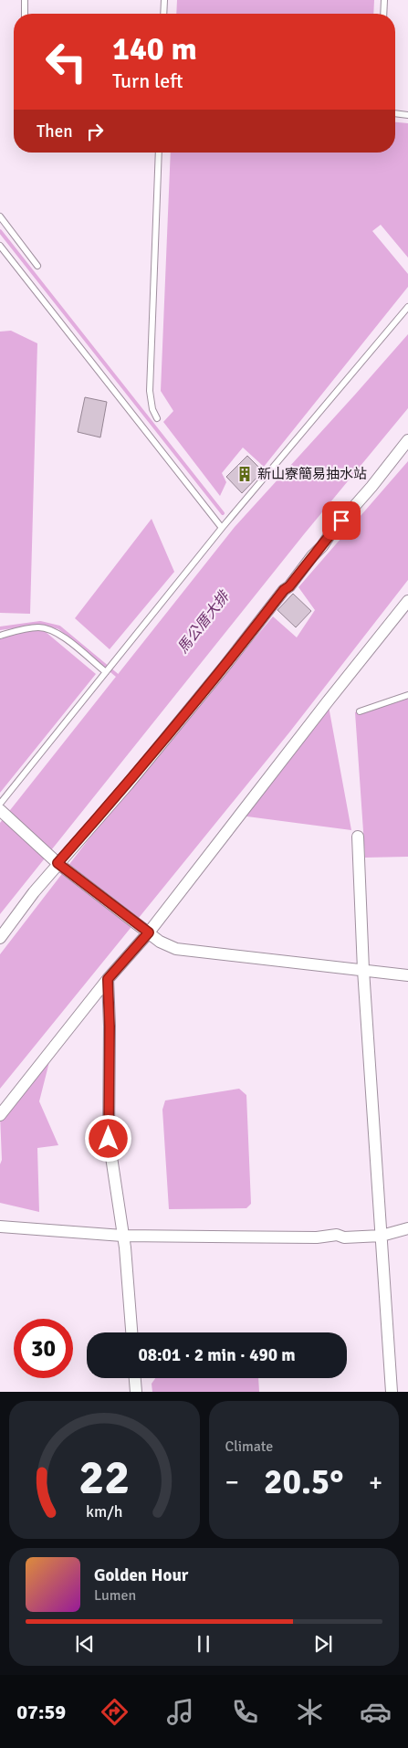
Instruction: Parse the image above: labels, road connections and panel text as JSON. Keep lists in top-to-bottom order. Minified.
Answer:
{"water":["馬公厝大排"],"places":{"building":["新山寮簡易抽水站"]},"page":{"turn":["140 m","Turn left"],"then":"Then","limit":"30","trip":"08:01 · 2 min · 490 m","tile":"Climate","heat":["−","20.5°","+"],"song":["Golden Hour","Lumen"],"tabs":"07:59","gauge":["22","km/h"]}}
